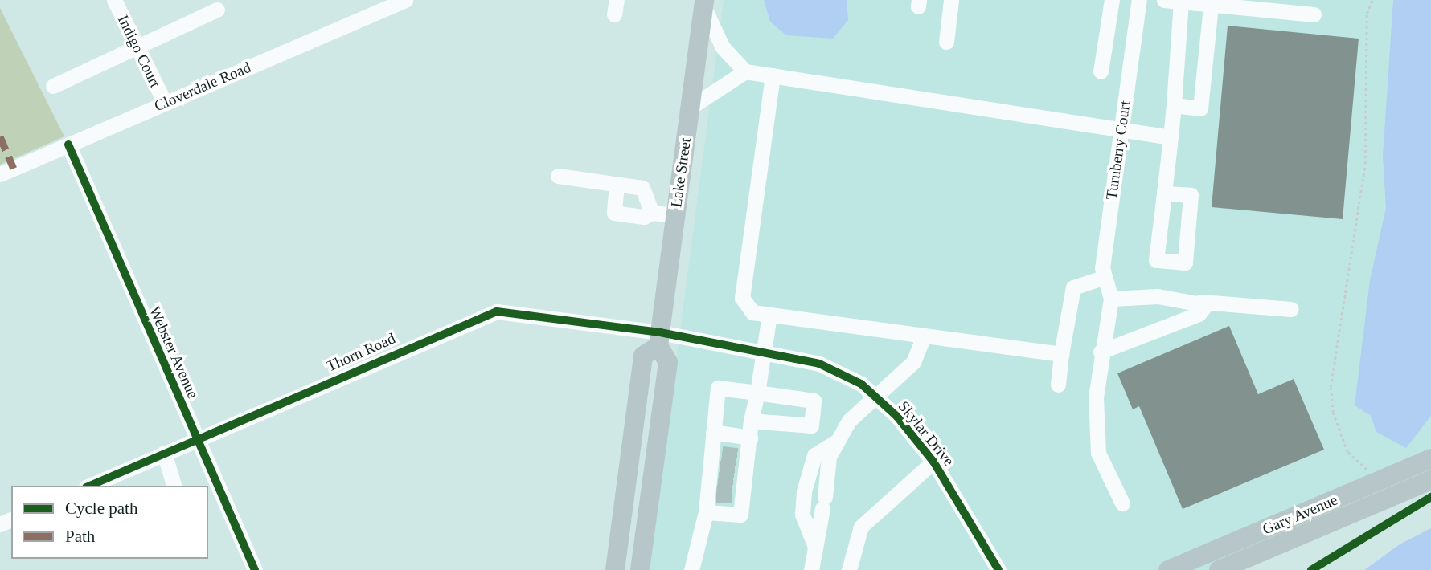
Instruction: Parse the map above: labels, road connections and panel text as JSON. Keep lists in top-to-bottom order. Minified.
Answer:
{"streets":{"main road":["Lake Street","Gary Avenue"],"street":["Indigo Court","Cloverdale Road","Turnberry Court","Webster Avenue","Thorn Road","Skylar Drive"]},"crossings":[["Indigo Court","Cloverdale Road"],["Cloverdale Road","Webster Avenue"],["Lake Street","Thorn Road"],["Lake Street","Skylar Drive"],["Webster Avenue","Thorn Road"],["Thorn Road","Skylar Drive"]],"legend":["Cycle path","Path"]}
